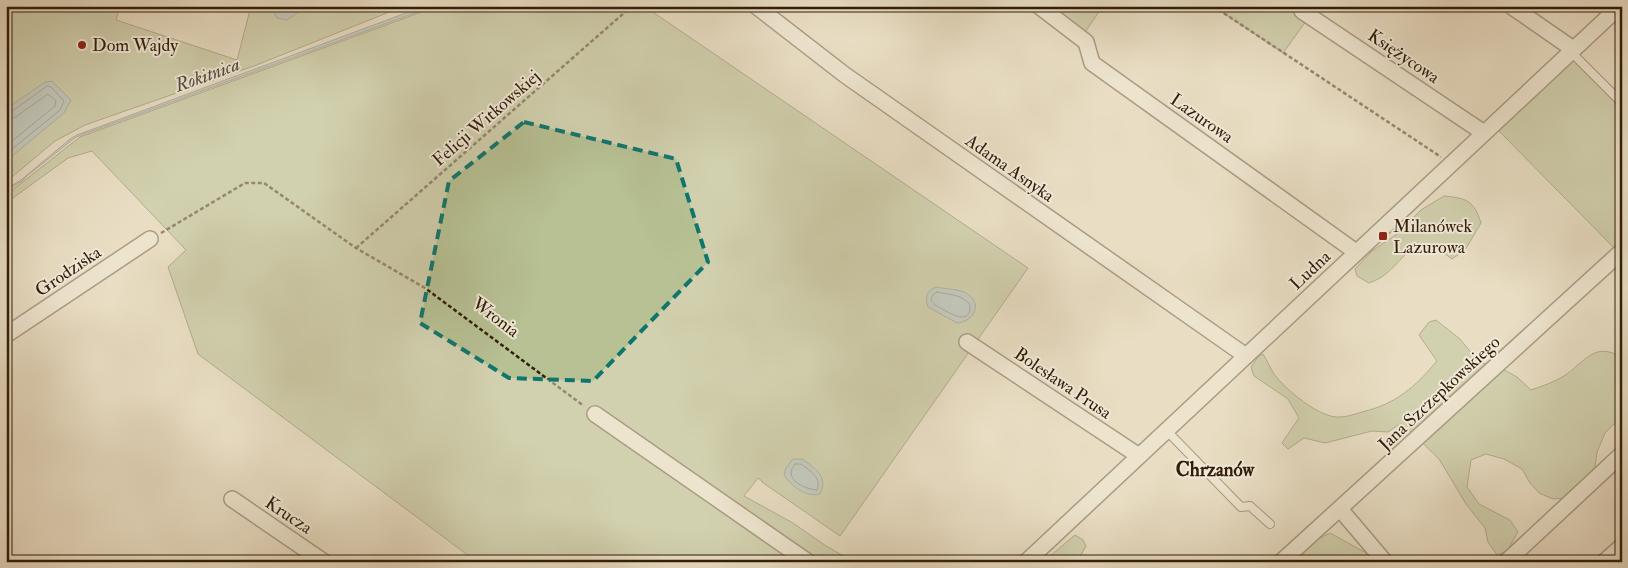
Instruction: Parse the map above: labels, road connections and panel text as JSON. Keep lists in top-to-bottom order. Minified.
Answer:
{"streets":{"street":["Księżycowa","Lazurowa","Adama Asnyka","Ludna","Grodziska","Bolesława Prusa","Jana Szczepkowskiego","Krucza"],"path":["Felicji Witkowskiej","Wronia"]},"crossings":[["Księżycowa","Ludna"],["Felicji Witkowskiej","Wronia"],["Lazurowa","Ludna"],["Adama Asnyka","Ludna"],["Ludna","Bolesława Prusa"],["Grodziska","Wronia"]],"districts":["Chrzanów"],"water":["Rokitnica"],"places":{"other":["Dom Wajdy"],"transit":["Milanówek Lazurowa"]}}
